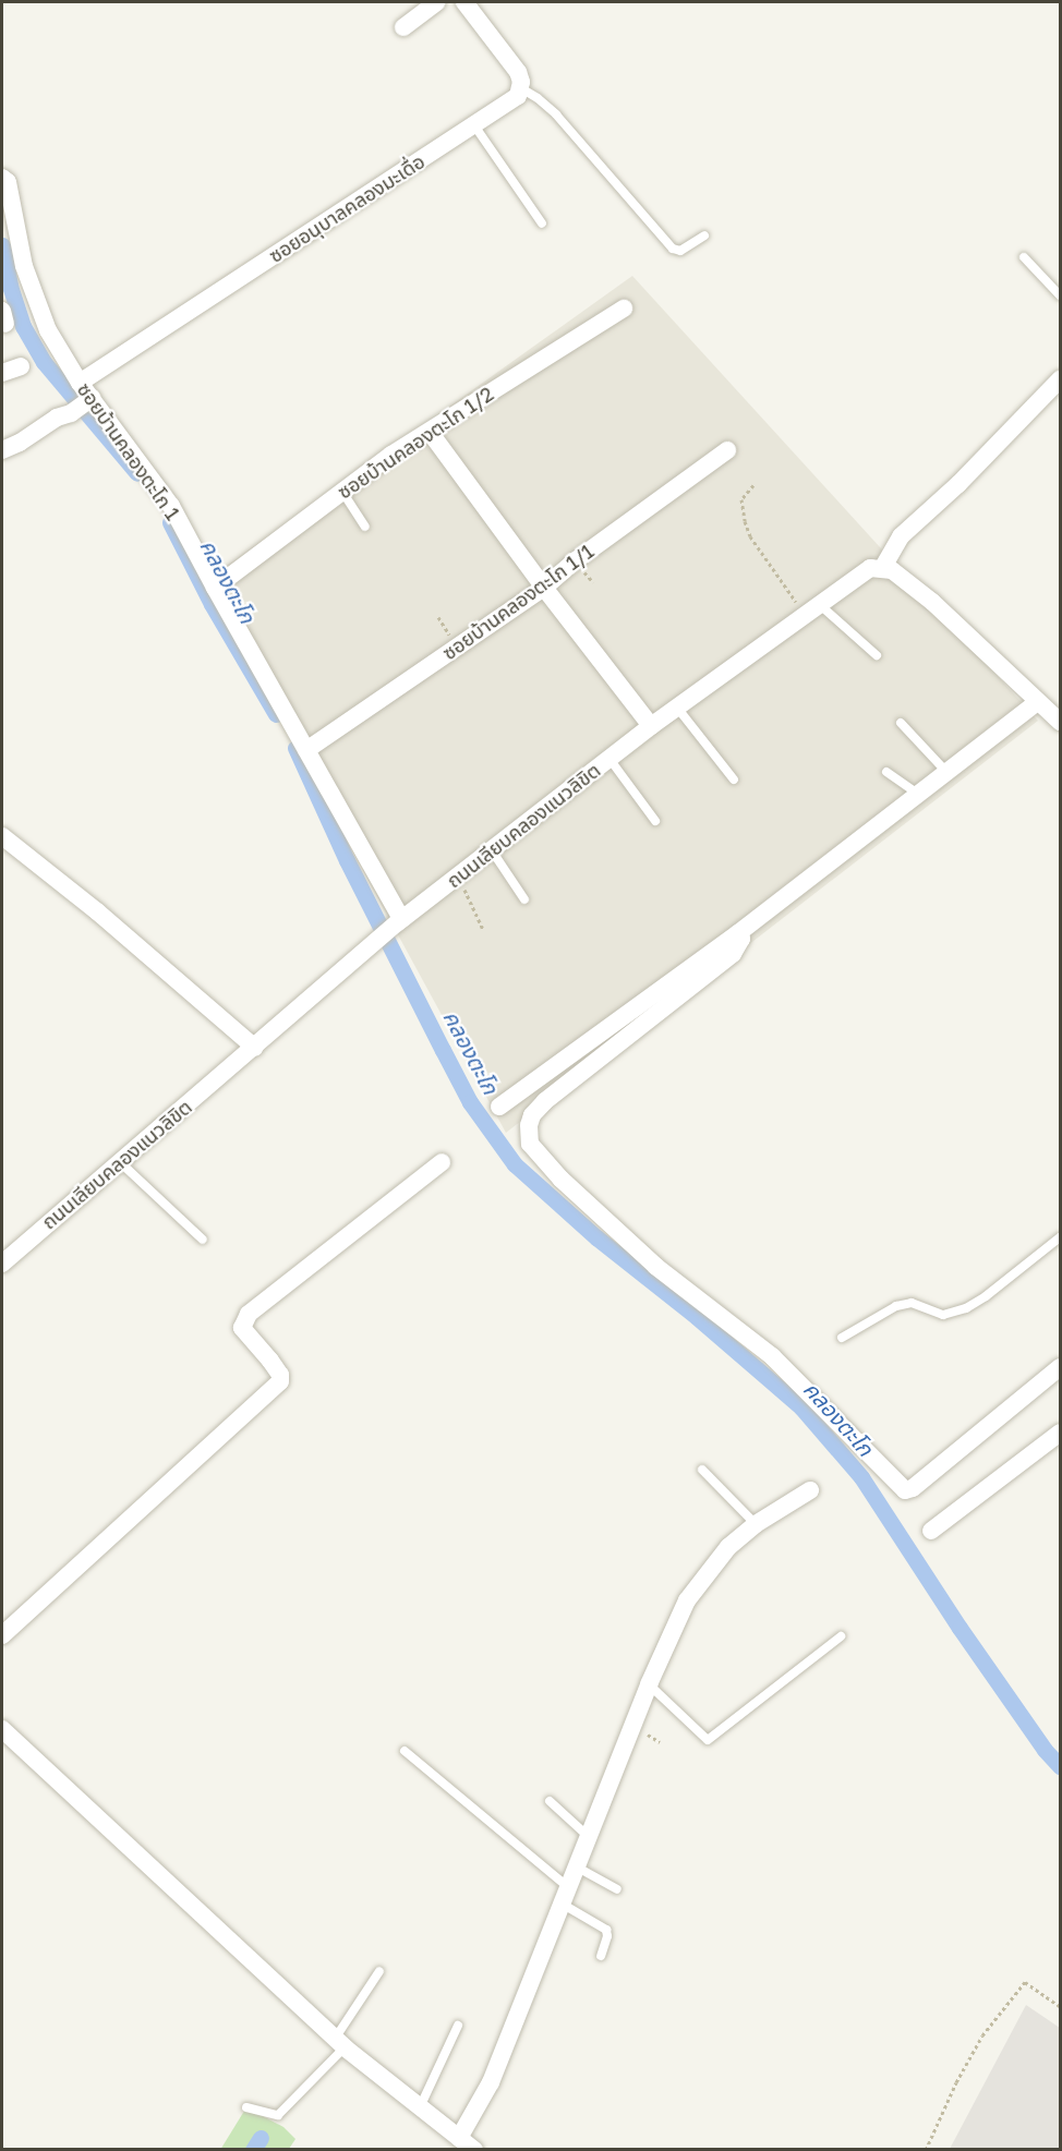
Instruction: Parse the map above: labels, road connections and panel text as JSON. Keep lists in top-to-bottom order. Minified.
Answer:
{"streets":{"street":["ซอยอนุบาลคลองมะเดื่อ","ซอยบ้านคลองตะโก 1/2","ซอยบ้านคลองตะโก 1","ซอยบ้านคลองตะโก 1/1","ถนนเลียบคลองแนวลิขิต"]},"crossings":[["ซอยอนุบาลคลองมะเดื่อ","ซอยบ้านคลองตะโก 1"],["ซอยบ้านคลองตะโก 1/2","ซอยบ้านคลองตะโก 1"],["ซอยบ้านคลองตะโก 1","ซอยบ้านคลองตะโก 1/1"],["ซอยบ้านคลองตะโก 1","ถนนเลียบคลองแนวลิขิต"]],"water":["คลองตะโก"]}
